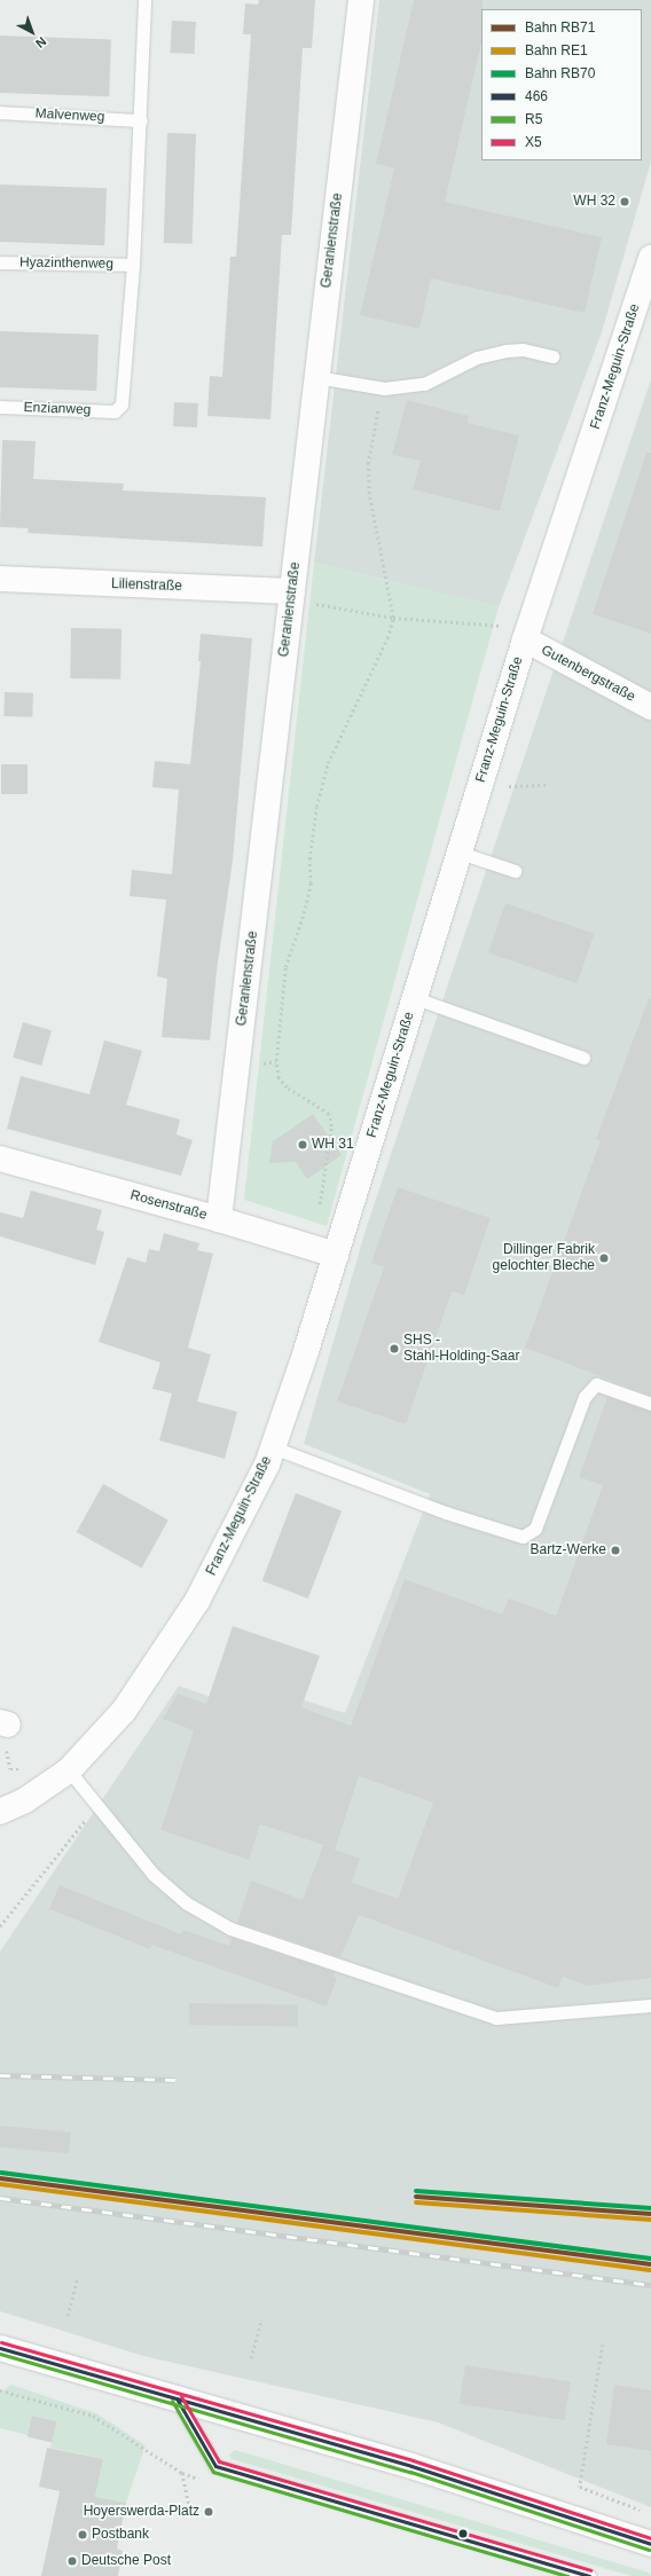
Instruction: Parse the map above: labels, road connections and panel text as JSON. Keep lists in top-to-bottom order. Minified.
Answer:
{"streets":{"street":["Geranienstraße","Franz-Meguin-Straße","Lilienstraße","Gutenbergstraße","Rosenstraße"],"lane":["Malvenweg","Hyazinthenweg","Enzianweg"]},"crossings":[["Geranienstraße","Lilienstraße"],["Geranienstraße","Rosenstraße"],["Hyazinthenweg","Enzianweg"],["Franz-Meguin-Straße","Gutenbergstraße"],["Franz-Meguin-Straße","Rosenstraße"]],"places":["WH 32","WH 31","Dillinger Fabrik gelochter Bleche","SHS - Stahl-Holding-Saar","Bartz-Werke","Hoyerswerda-Platz","Postbank","Deutsche Post"],"lines":["rail line RB70","rail line RB71","rail line RE1","transit line X5","transit line 466","transit line R5"],"legend":["Bahn RB71","Bahn RE1","Bahn RB70","466","R5","X5"],"north":"bottom right"}
